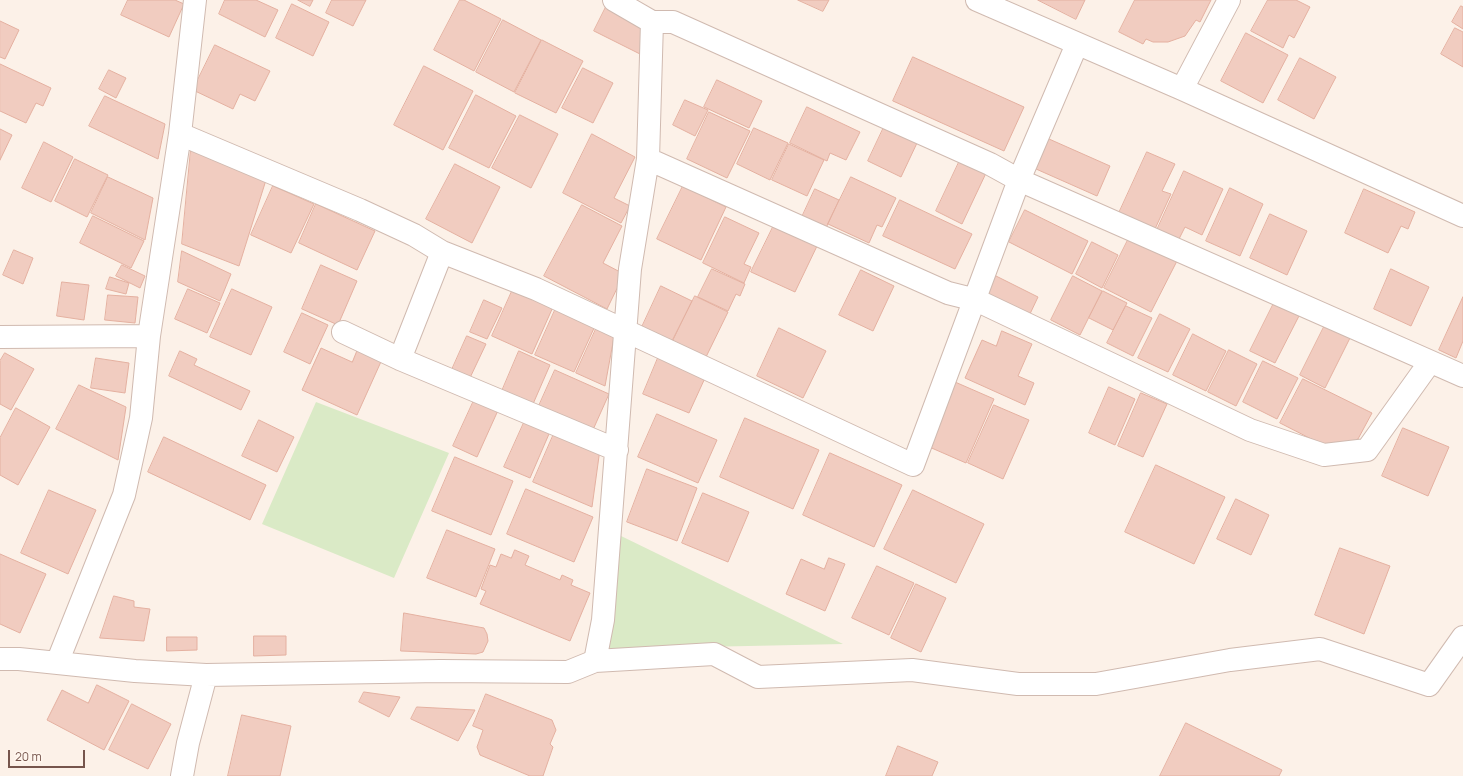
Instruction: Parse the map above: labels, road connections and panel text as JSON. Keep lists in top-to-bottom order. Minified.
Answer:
{"scale_bar":"20 m"}
